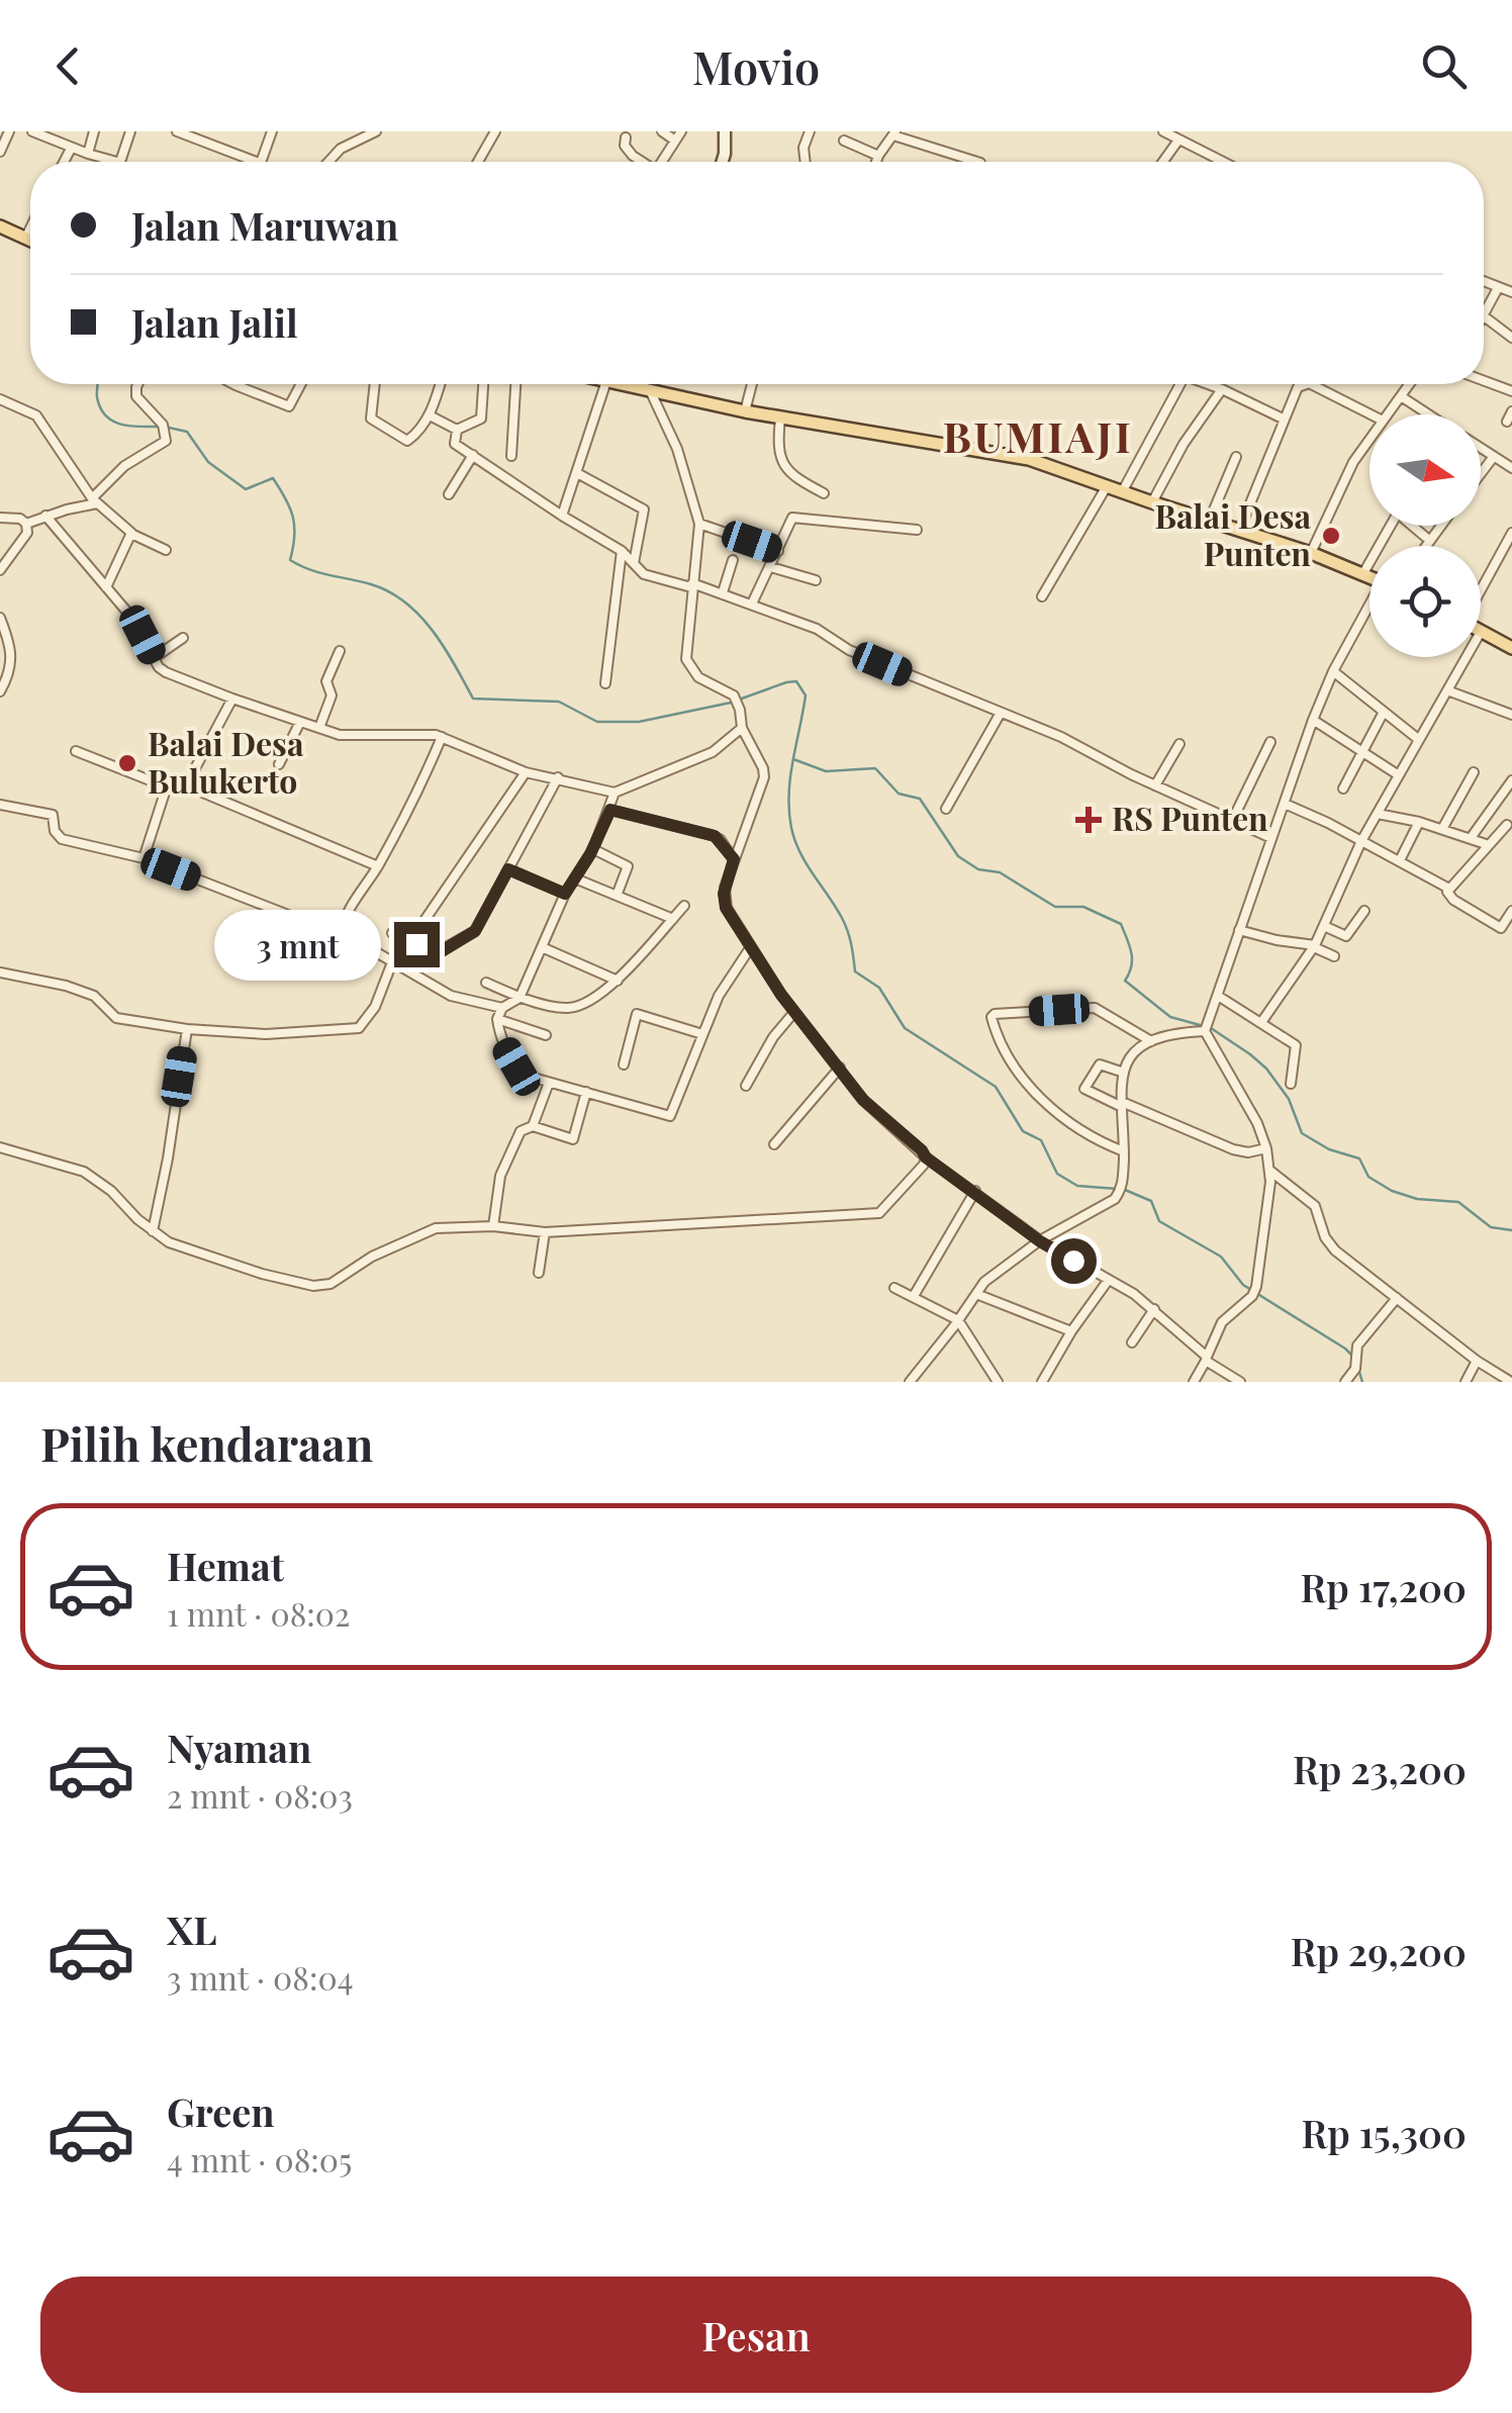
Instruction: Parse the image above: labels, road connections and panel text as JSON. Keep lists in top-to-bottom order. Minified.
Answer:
{"districts":["BUMIAJI"],"places":{"other":["Balai Desa Punten","Balai Desa Bulukerto"],"health":["RS Punten"]},"north":"right","page":{"header":"Movio","banner":["Jalan Maruwan","Jalan Jalil"],"bubble":"3 mnt","heading":"Pilih kendaraan","list":[{"name":"Hemat","note":"1 mnt · 08:02","value":"Rp 17,200"},{"name":"Nyaman","note":"2 mnt · 08:03","value":"Rp 23,200"},{"name":"XL","note":"3 mnt · 08:04","value":"Rp 29,200"},{"name":"Green","note":"4 mnt · 08:05","value":"Rp 15,300"}],"buttons":"Pesan"}}
